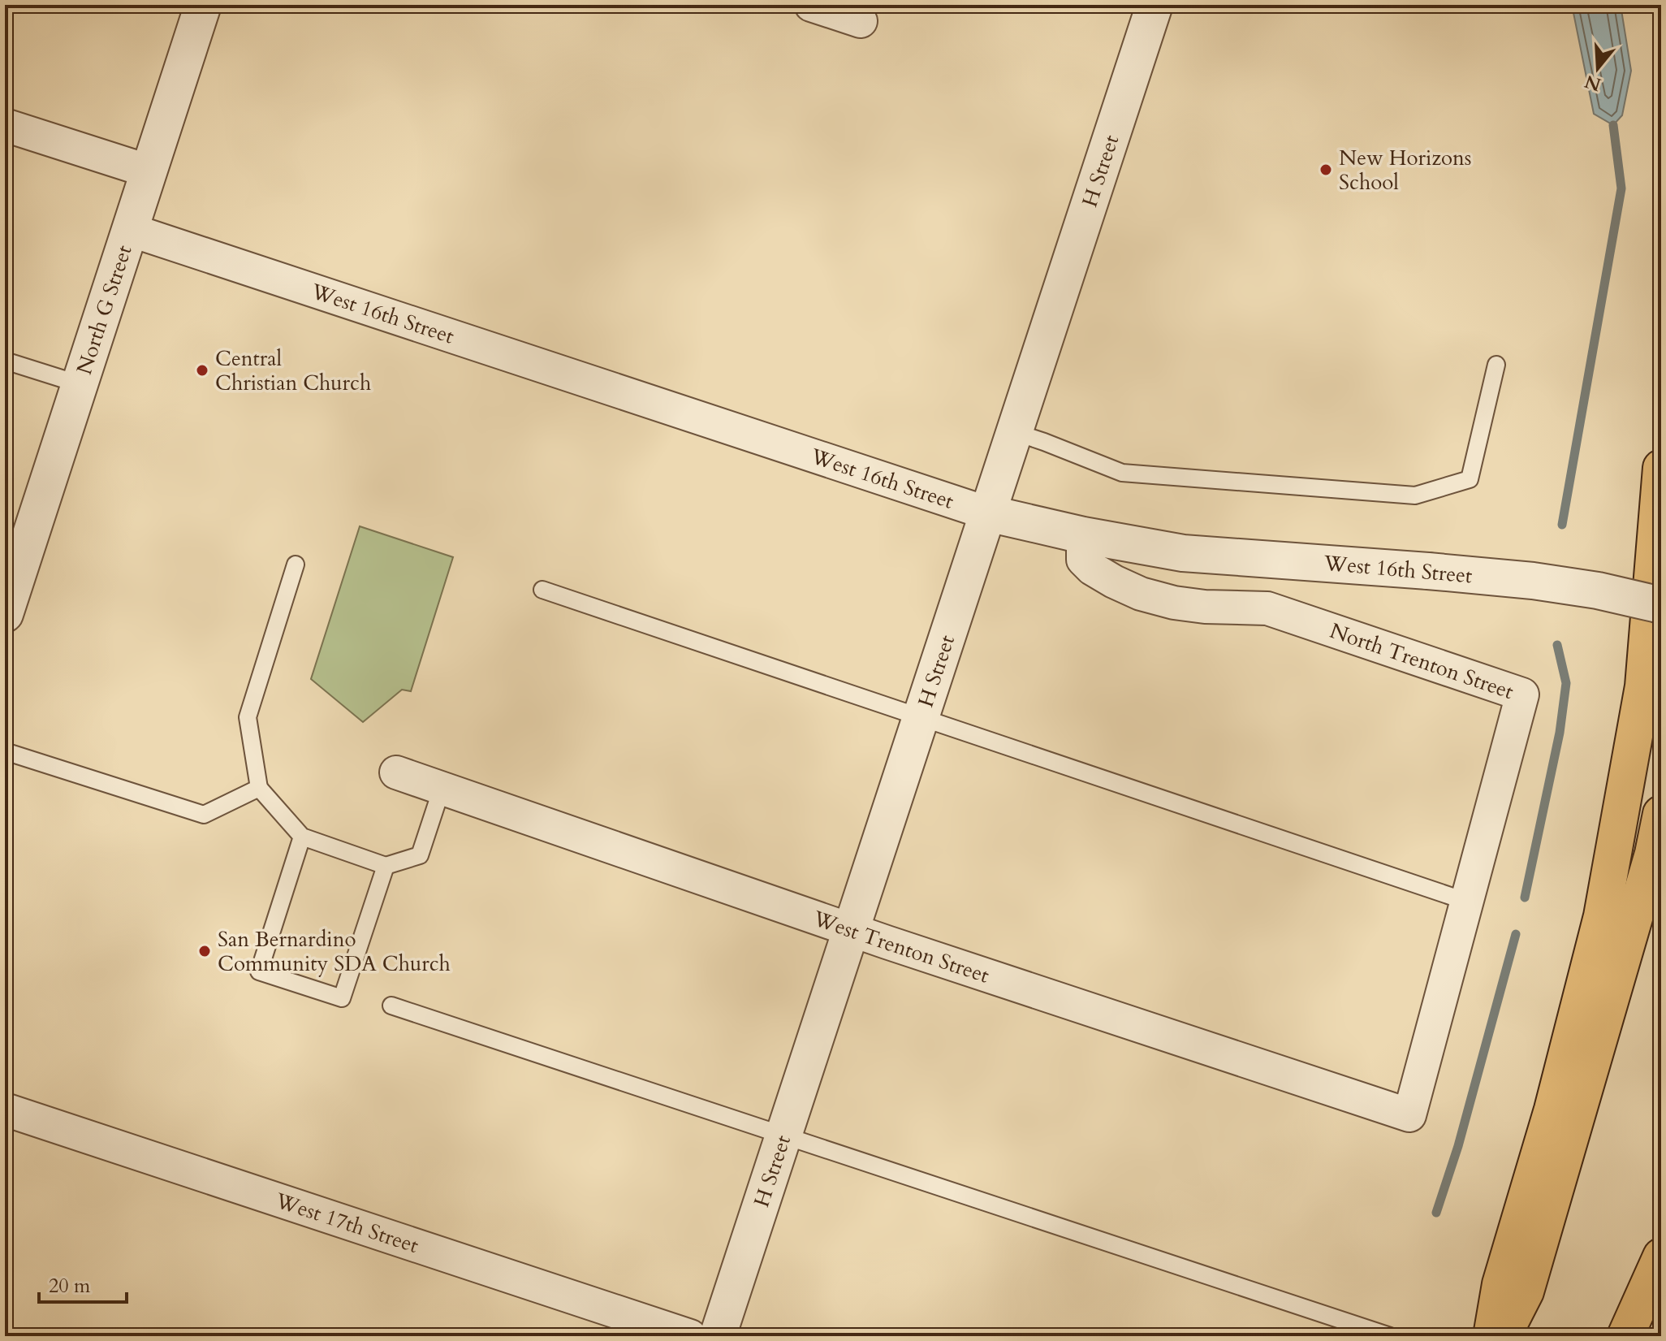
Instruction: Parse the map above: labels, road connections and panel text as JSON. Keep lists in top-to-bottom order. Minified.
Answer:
{"streets":{"street":["H Street","North G Street","West 16th Street","North Trenton Street","West Trenton Street","West 17th Street"]},"crossings":[["H Street","West 16th Street"],["H Street","West Trenton Street"],["North G Street","West 16th Street"],["West 16th Street","North Trenton Street"],["North Trenton Street","West Trenton Street"]],"places":["New Horizons School","Central Christian Church","San Bernardino Community SDA Church"],"scale_bar":"20 m","north":"bottom"}
